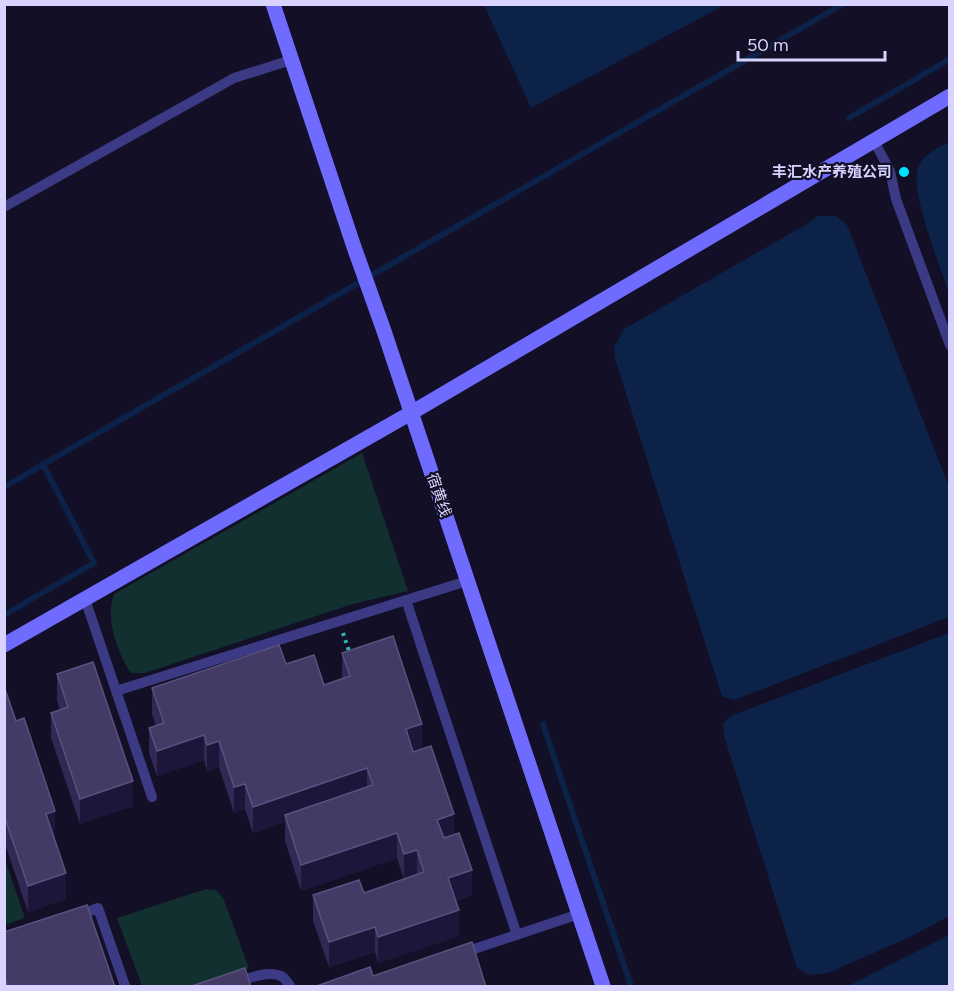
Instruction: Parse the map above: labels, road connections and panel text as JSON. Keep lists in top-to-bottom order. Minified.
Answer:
{"streets":{"street":["宿黄线"]},"places":["丰汇水产养殖公司"],"scale_bar":"50 m"}
